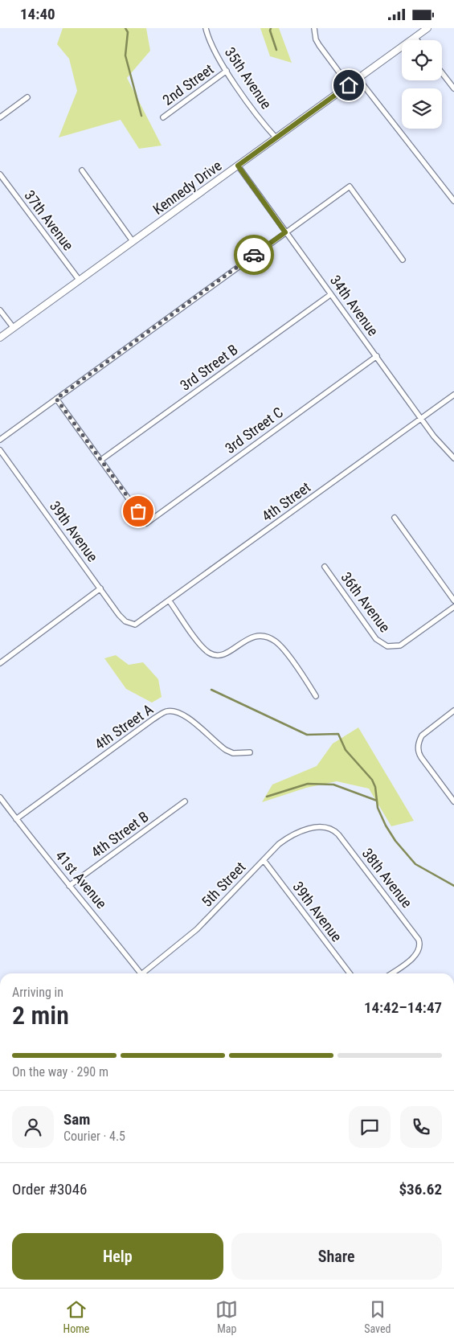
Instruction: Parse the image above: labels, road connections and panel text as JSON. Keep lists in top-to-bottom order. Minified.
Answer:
{"streets":{"street":["35th Avenue","2nd Street","Kennedy Drive","37th Avenue","34th Avenue","3rd Street B","3rd Street C","4th Street","39th Avenue","36th Avenue","4th Street A","4th Street B","38th Avenue","41st Avenue","5th Street"]},"crossings":[["35th Avenue","2nd Street"],["35th Avenue","Kennedy Drive"],["Kennedy Drive","37th Avenue"],["Kennedy Drive","34th Avenue"],["34th Avenue","3rd Street B"],["34th Avenue","3rd Street C"],["34th Avenue","4th Street"],["3rd Street B","3rd Street C"],["4th Street","39th Avenue"],["39th Avenue","5th Street"],["4th Street A","41st Avenue"],["4th Street B","41st Avenue"],["38th Avenue","5th Street"]],"page":{"status":"14:40","heading":["2 min","Arriving in","14:42–14:47"],"panel":["Sam","Courier · 4.5","Order #3046","$36.62"],"bar":"On the way · 290 m","buttons":["Help","Share"],"tabs":["Home","Map","Saved"]}}
